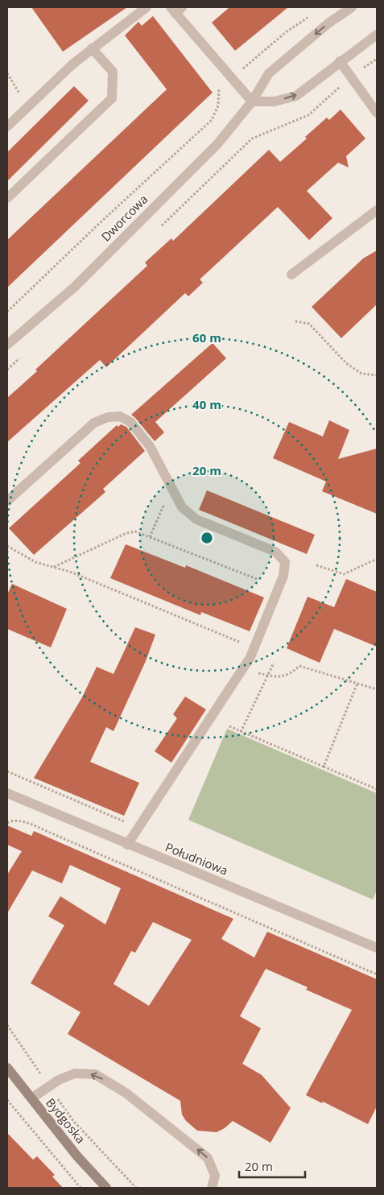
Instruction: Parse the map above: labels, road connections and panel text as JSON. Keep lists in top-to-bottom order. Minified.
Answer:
{"streets":{"street":["Dworcowa","Południowa","Bydgoska"]},"scale_bar":"20 m","rings":["60 m","40 m","20 m"]}
